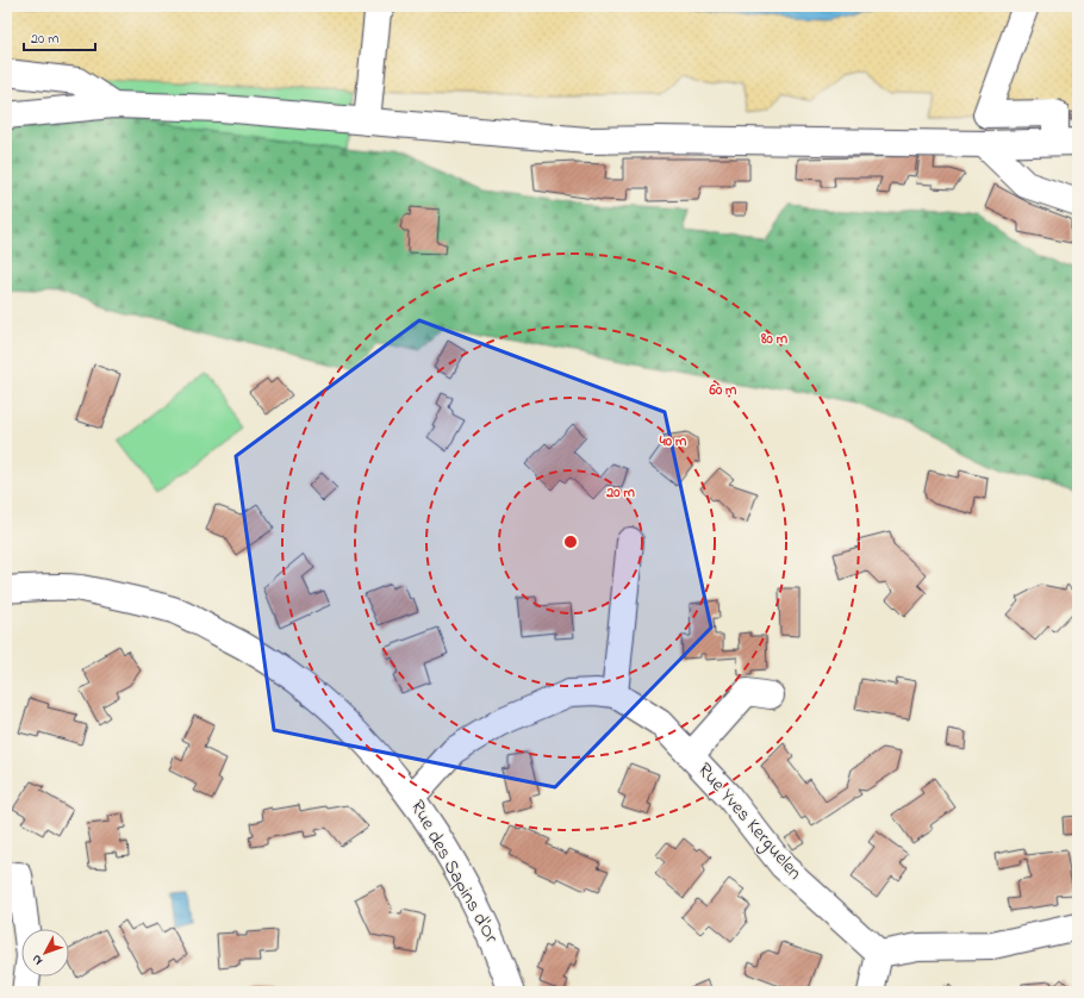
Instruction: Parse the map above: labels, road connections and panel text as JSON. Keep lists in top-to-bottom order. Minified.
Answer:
{"streets":{"street":["Rue Yves Kerguelen","Rue des Sapins d'Or"]},"crossings":[["Rue Yves Kerguelen","Rue des Sapins d'Or"]],"scale_bar":"20 m","north":"bottom left","rings":["80 m","60 m","40 m","20 m"]}
